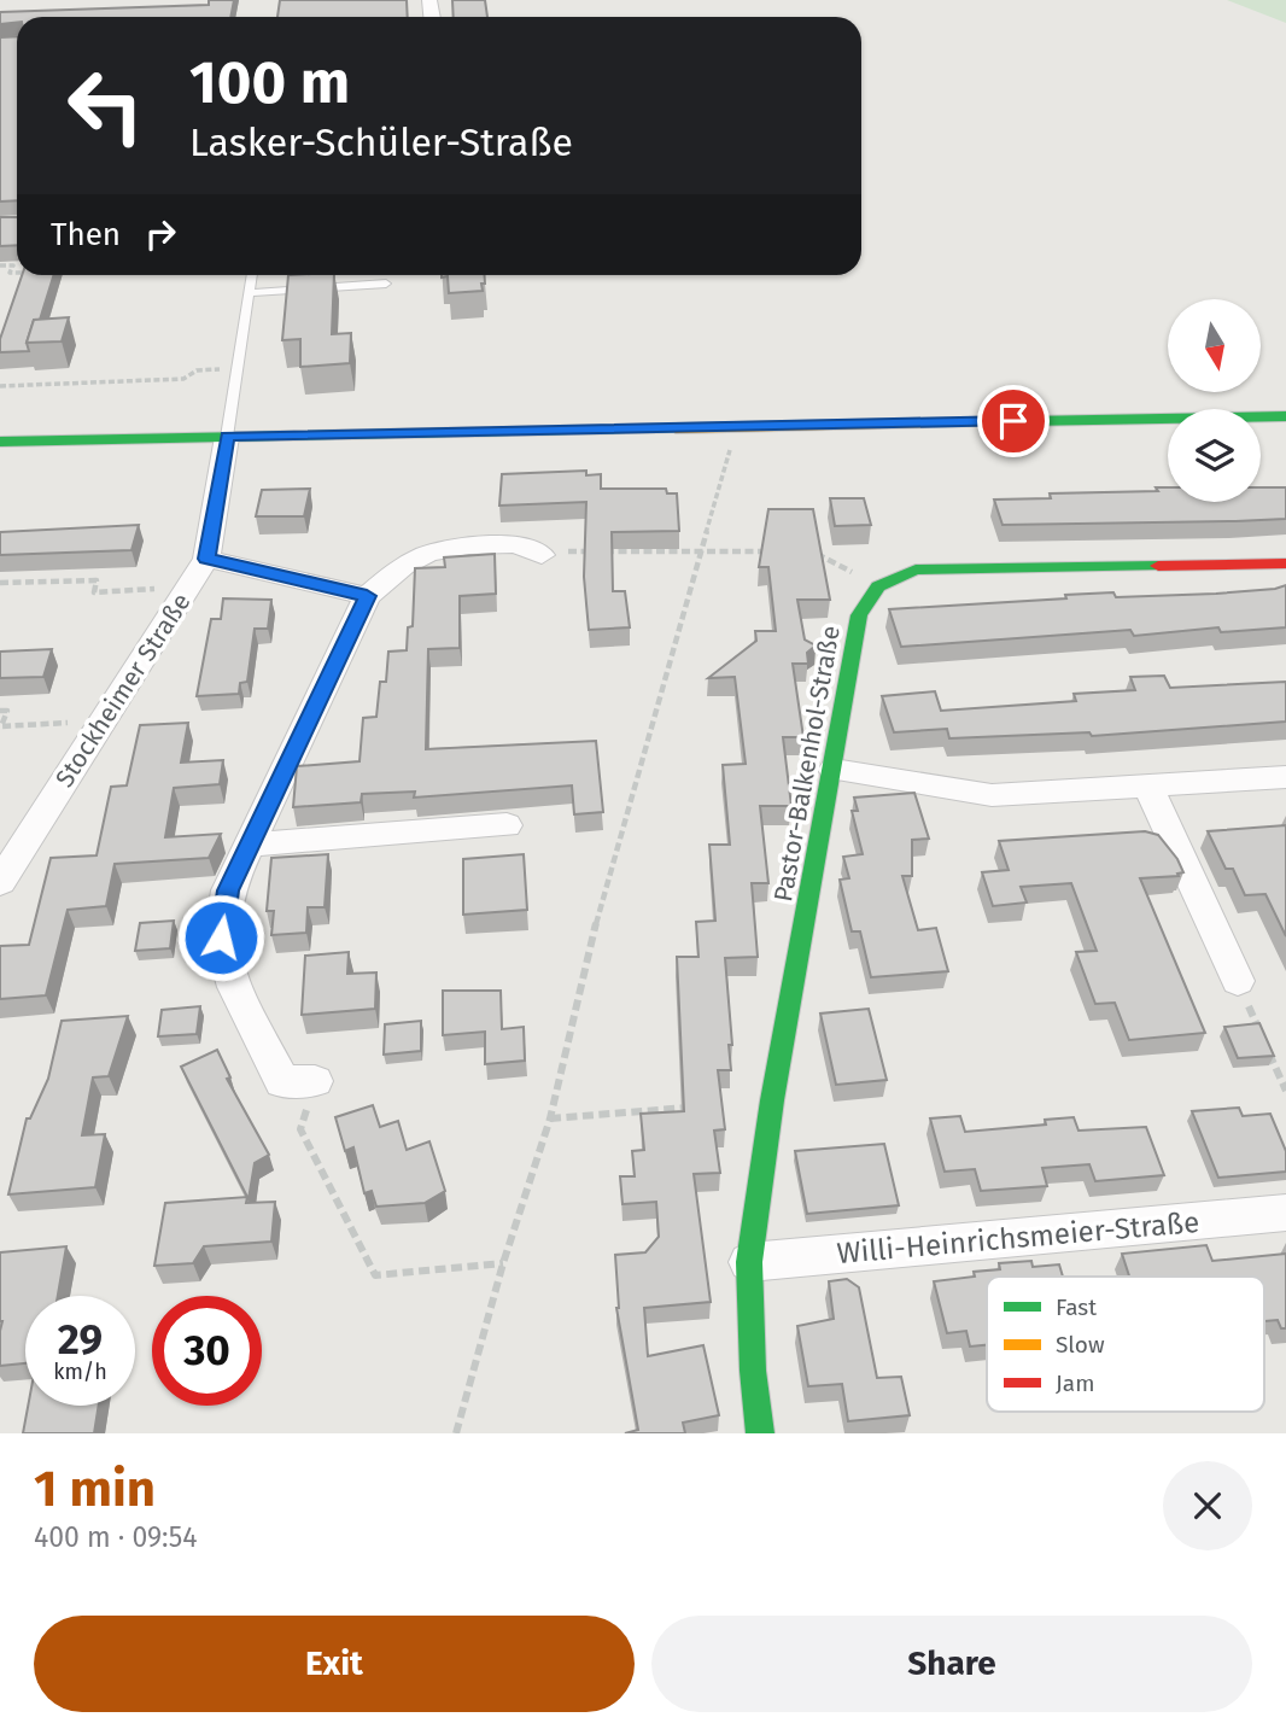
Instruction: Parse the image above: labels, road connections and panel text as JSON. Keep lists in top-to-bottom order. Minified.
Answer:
{"streets":{"main road":["Pastor-Balkenhol-Straße"],"street":["Stockheimer Straße","Willi-Heinrichsmeier-Straße"]},"crossings":[["Pastor-Balkenhol-Straße","Willi-Heinrichsmeier-Straße"]],"legend":["Fast","Slow","Jam"],"north":"bottom","page":{"turn":["100 m","Lasker-Schüler-Straße"],"then":"Then","speed":"29 km/h","limit":"30","heading":["1 min","400 m · 09:54"],"buttons":["Exit","Share"]}}
